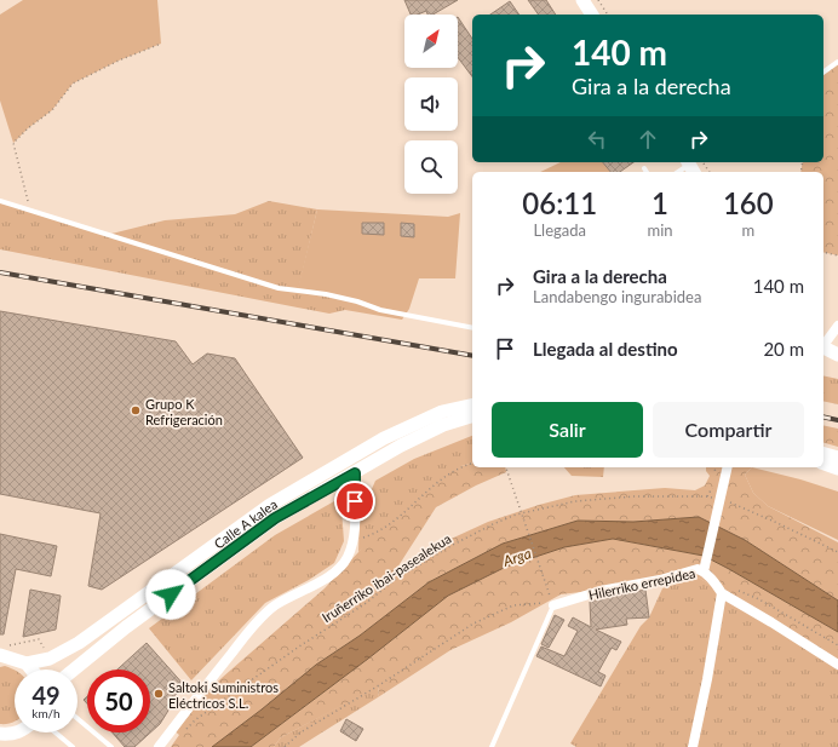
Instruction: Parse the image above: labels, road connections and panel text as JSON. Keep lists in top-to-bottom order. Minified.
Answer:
{"streets":{"main road":["Calle A kalea"],"street":["Hilerriko errepidea"],"path":["Iruñerriko ibai-pasealekua"]},"water":["Arga"],"places":["Grupo K Refrigeración","Saltoki Suministros Eléctricos S.L."],"north":"top right","page":{"turn":["140 m","Gira a la derecha"],"eta":["06:11","Llegada","1","min","160","m"],"list":[{"name":"Gira a la derecha","note":"Landabengo ingurabidea","value":"140 m"},{"name":"Llegada al destino","value":"20 m"}],"buttons":["Salir","Compartir"],"speed":"49 km/h","limit":"50"}}
